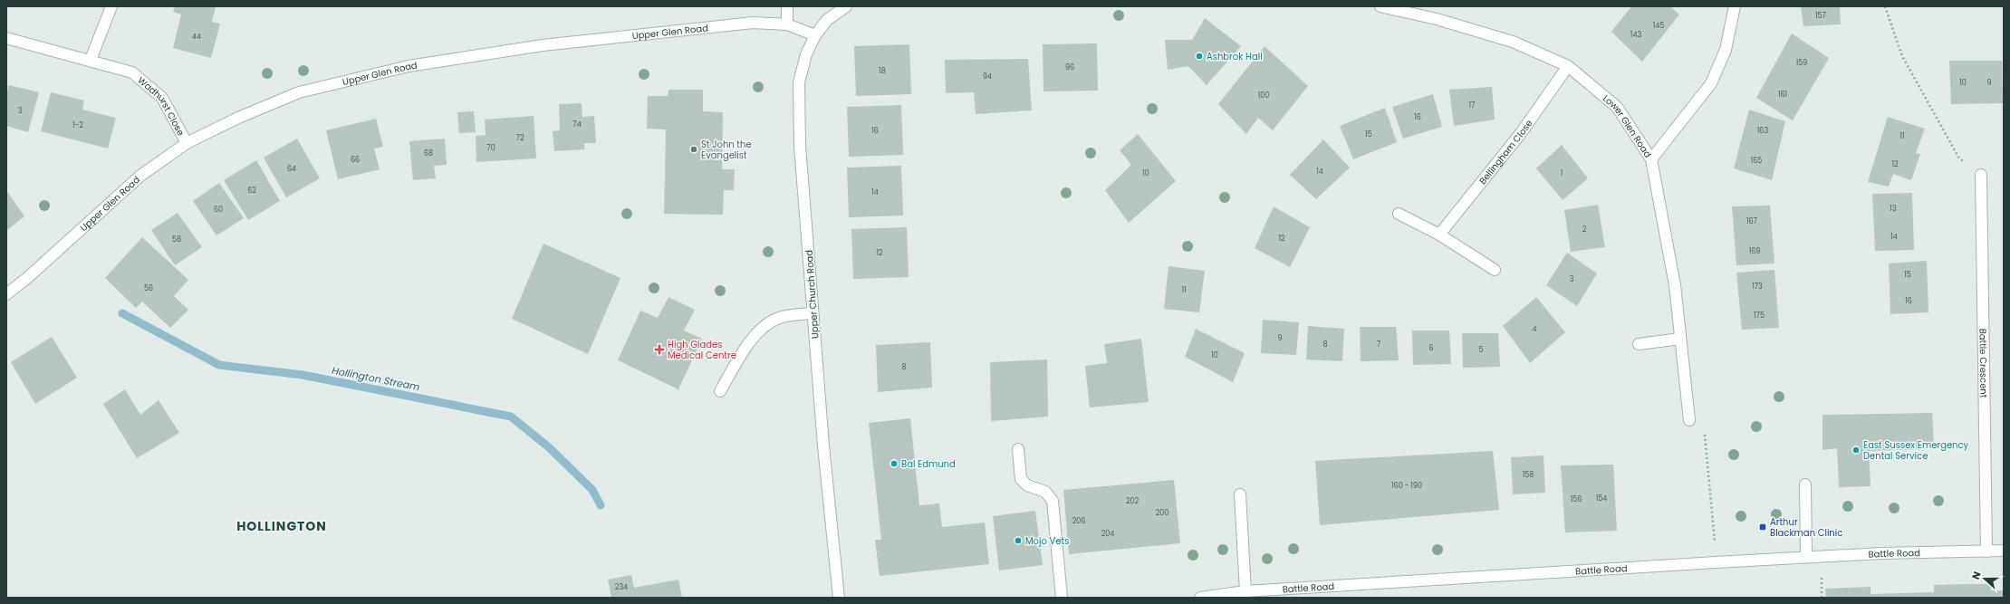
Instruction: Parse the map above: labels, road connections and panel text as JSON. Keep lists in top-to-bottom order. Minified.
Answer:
{"streets":{"street":["Upper Glen Road","Wadhurst Close","Lower Glen Road","Bellingham Close","Upper Church Road","Battle Crescent","Battle Road"]},"crossings":[["Upper Glen Road","Wadhurst Close"],["Upper Glen Road","Upper Church Road"],["Lower Glen Road","Bellingham Close"],["Battle Crescent","Battle Road"]],"districts":["HOLLINGTON"],"water":["Hollington Stream"],"places":{"other":["Ashbrok Hall","St John the Evangelist","East Sussex Emergency Dental Service","Bal Edmund","Mojo Vets"],"health":["High Glades Medical Centre"],"transit":["Arthur Blackman Clinic"]},"house_numbers":["157","145","143","44","159","96","18","94","10","9","161","100","17","3","16","74","1-2","16","163","15","11","72","70","68","66","165","12","64","14","10","1","62","14","13","60","167","2","14","12","58","169","12","15","3","173","56","11","16","175","4","9","8","7","6","5","10","8","158","160 - 190","154","156","202","200","206","204","234"],"north":"left"}
